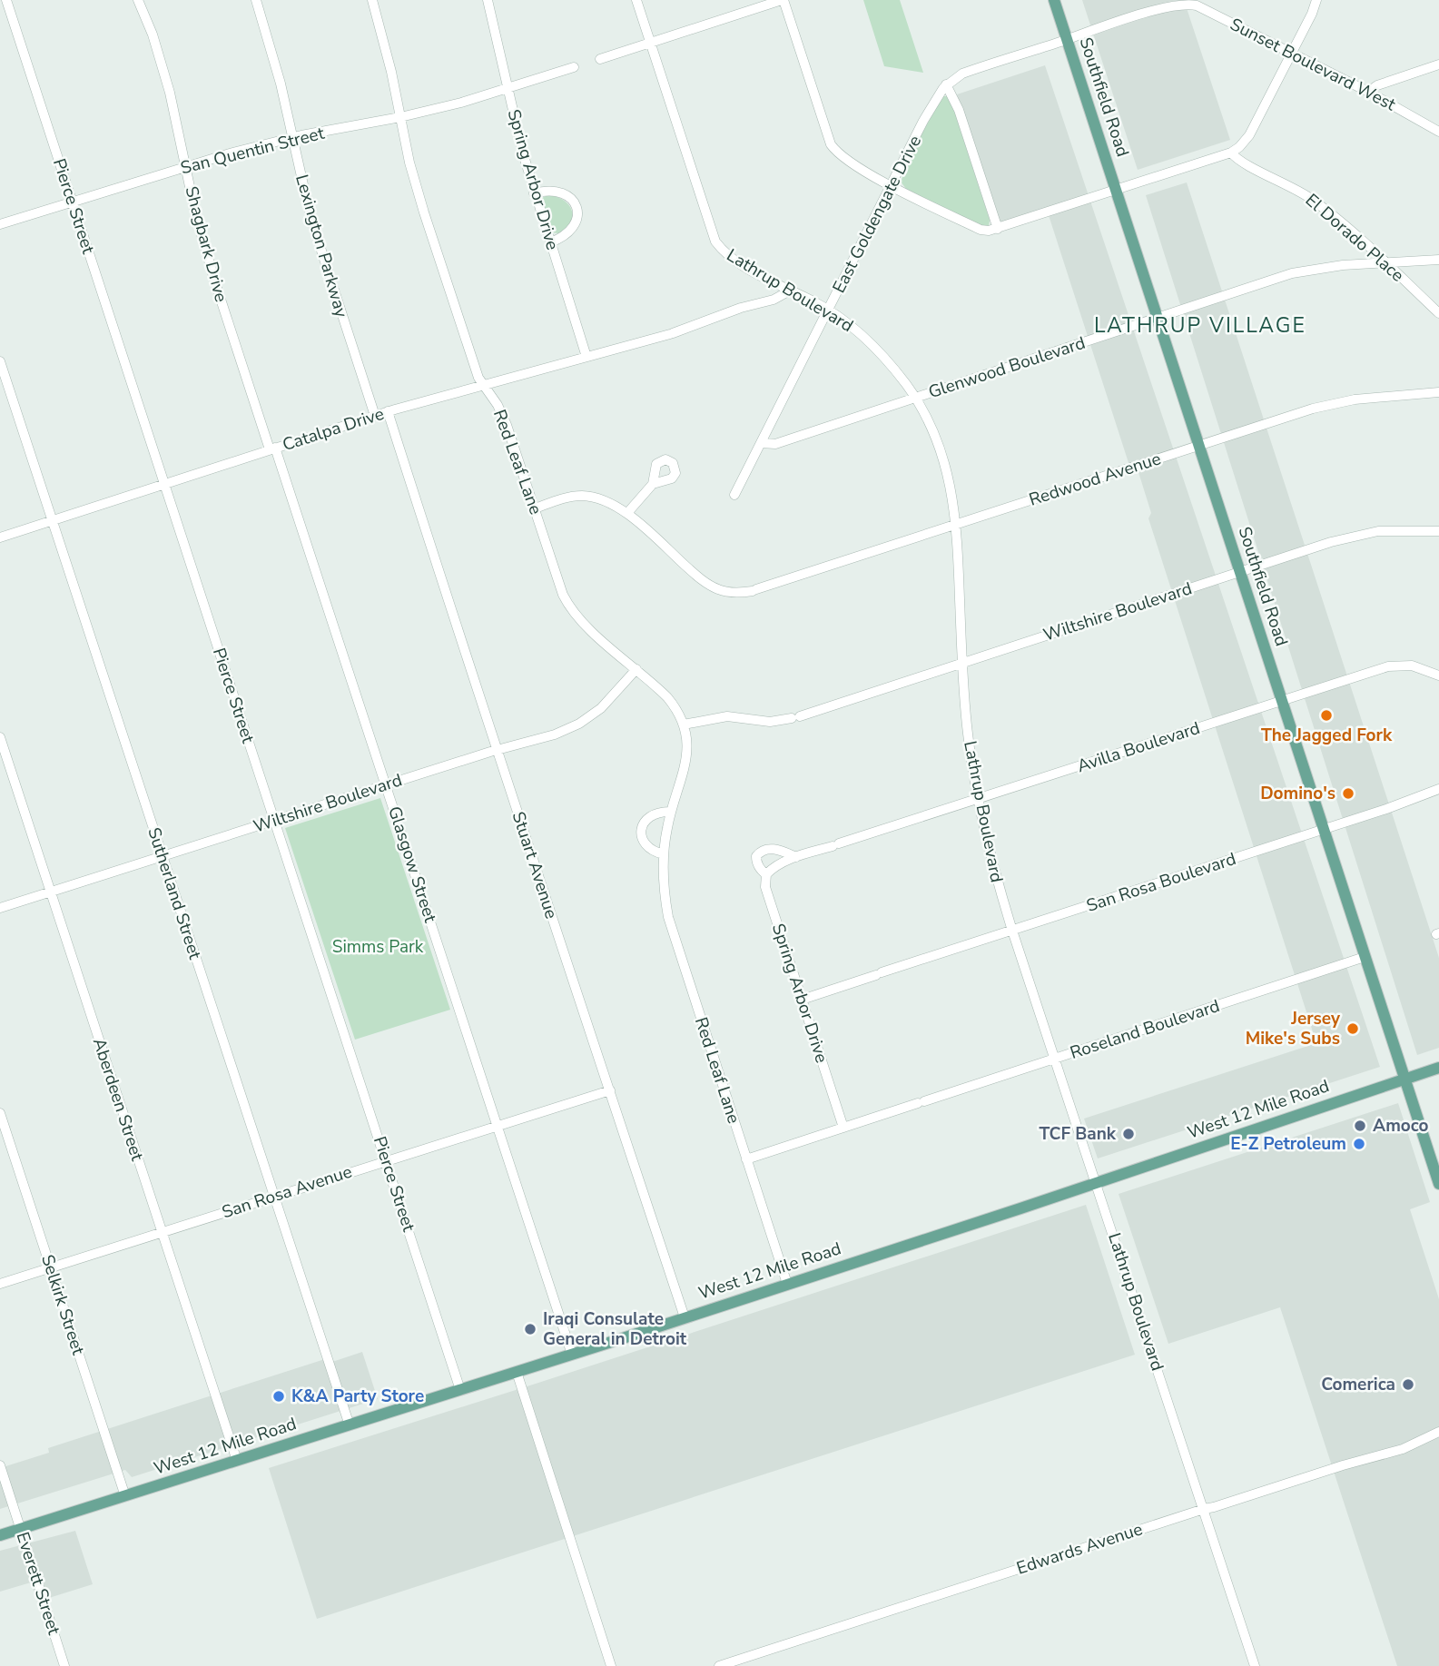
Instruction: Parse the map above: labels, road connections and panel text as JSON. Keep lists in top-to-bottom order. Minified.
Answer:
{"streets":{"main road":["Southfield Road","West 12 Mile Road"],"street":["Sunset Boulevard West","San Quentin Street","Spring Arbor Drive","Pierce Street","East Goldengate Drive","El Dorado Place","Shagbark Drive","Lexington Parkway","Lathrup Boulevard","Glenwood Boulevard","Catalpa Drive","Red Leaf Lane","Redwood Avenue","Wiltshire Boulevard","Avilla Boulevard","Glasgow Street","Stuart Avenue","San Rosa Boulevard","Sutherland Street","Roseland Boulevard","Aberdeen Street","San Rosa Avenue","Selkirk Street","Edwards Avenue","Everett Street"]},"crossings":[["Southfield Road","Glenwood Boulevard"],["Southfield Road","Redwood Avenue"],["Southfield Road","Wiltshire Boulevard"],["Southfield Road","Avilla Boulevard"],["Southfield Road","San Rosa Boulevard"],["Southfield Road","Roseland Boulevard"],["Southfield Road","West 12 Mile Road"],["San Quentin Street","Spring Arbor Drive"],["San Quentin Street","Pierce Street"],["San Quentin Street","Shagbark Drive"],["San Quentin Street","Lexington Parkway"],["San Quentin Street","Red Leaf Lane"],["Spring Arbor Drive","Catalpa Drive"],["Spring Arbor Drive","Avilla Boulevard"],["Spring Arbor Drive","San Rosa Boulevard"],["Spring Arbor Drive","Roseland Boulevard"],["Pierce Street","Catalpa Drive"],["Pierce Street","Wiltshire Boulevard"],["Pierce Street","West 12 Mile Road"],["Pierce Street","San Rosa Avenue"],["East Goldengate Drive","Lathrup Boulevard"],["East Goldengate Drive","Glenwood Boulevard"],["El Dorado Place","Glenwood Boulevard"],["Shagbark Drive","Catalpa Drive"],["Shagbark Drive","Glasgow Street"],["Lexington Parkway","Catalpa Drive"],["Lathrup Boulevard","Glenwood Boulevard"],["Lathrup Boulevard","Catalpa Drive"],["Lathrup Boulevard","Redwood Avenue"],["Lathrup Boulevard","Wiltshire Boulevard"],["Lathrup Boulevard","Avilla Boulevard"],["Lathrup Boulevard","San Rosa Boulevard"],["Lathrup Boulevard","Roseland Boulevard"],["Lathrup Boulevard","West 12 Mile Road"],["Lathrup Boulevard","Edwards Avenue"],["Catalpa Drive","Red Leaf Lane"],["Catalpa Drive","Glasgow Street"],["Catalpa Drive","Stuart Avenue"],["Catalpa Drive","Sutherland Street"],["Red Leaf Lane","Redwood Avenue"],["Red Leaf Lane","Wiltshire Boulevard"],["Red Leaf Lane","Roseland Boulevard"],["Red Leaf Lane","West 12 Mile Road"],["Wiltshire Boulevard","Glasgow Street"],["Wiltshire Boulevard","Stuart Avenue"],["Wiltshire Boulevard","Sutherland Street"],["Wiltshire Boulevard","Aberdeen Street"],["Glasgow Street","West 12 Mile Road"],["Glasgow Street","San Rosa Avenue"],["Stuart Avenue","West 12 Mile Road"],["Stuart Avenue","San Rosa Avenue"],["Sutherland Street","West 12 Mile Road"],["Sutherland Street","San Rosa Avenue"],["Aberdeen Street","West 12 Mile Road"],["Aberdeen Street","San Rosa Avenue"],["West 12 Mile Road","Selkirk Street"],["West 12 Mile Road","Everett Street"],["San Rosa Avenue","Selkirk Street"]],"districts":["LATHRUP VILLAGE"],"parks":["Simms Park"],"places":["The Jagged Fork","Domino's","Jersey Mike's Subs","Amoco","TCF Bank","E-Z Petroleum","Iraqi Consulate General in Detroit","Comerica","K&A Party Store"]}
